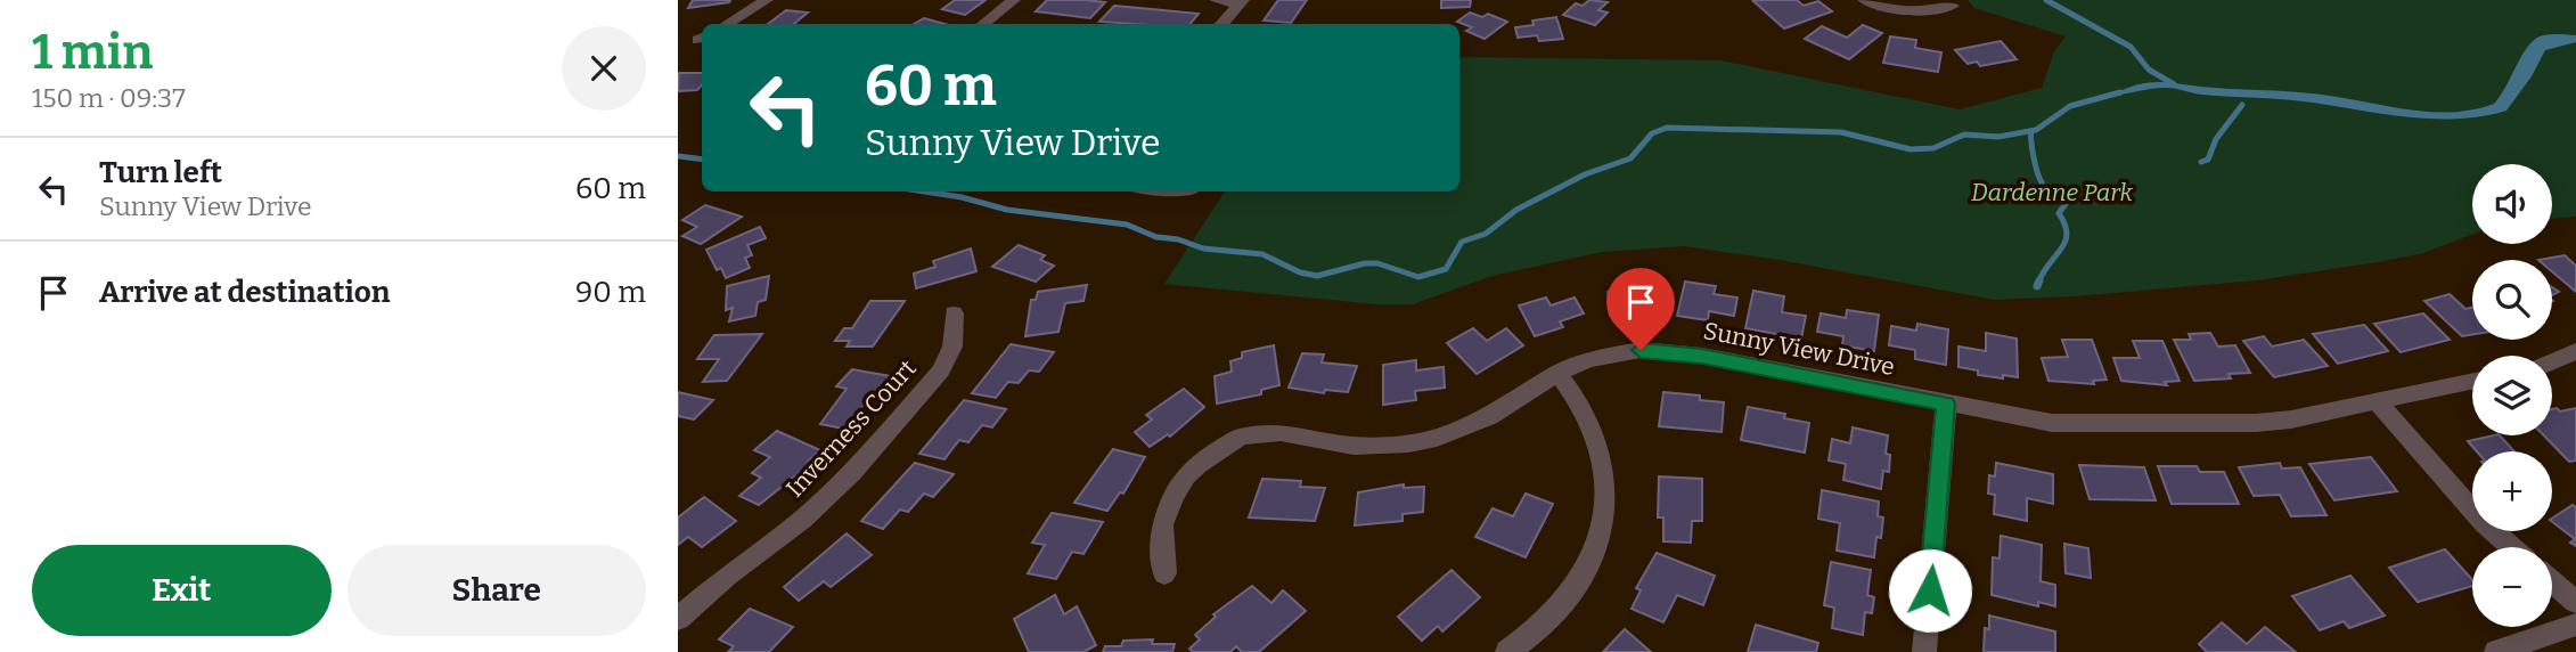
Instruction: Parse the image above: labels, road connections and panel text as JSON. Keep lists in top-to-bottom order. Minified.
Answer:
{"streets":{"street":["Sunny View Drive","Inverness Court"]},"parks":["Dardenne Park"],"page":{"heading":["1 min","150 m · 09:37"],"turn":["60 m","Sunny View Drive"],"list":[{"name":"Turn left","note":"Sunny View Drive","value":"60 m"},{"name":"Arrive at destination","value":"90 m"}],"map_buttons":["+","−"],"buttons":["Exit","Share"]}}
